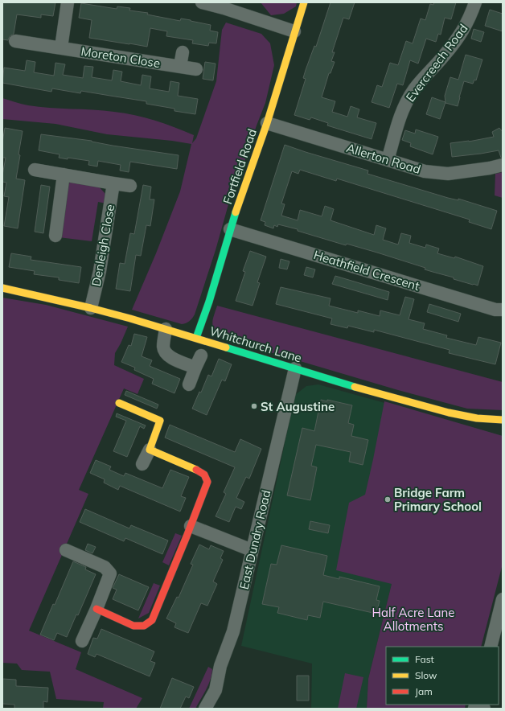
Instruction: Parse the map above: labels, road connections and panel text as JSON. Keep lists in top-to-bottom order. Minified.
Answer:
{"streets":{"street":["Moreton Close","Evercreech Road","Allerton Road","Fortfield Road","Denleigh Close","Heathfield Crescent","Whitchurch Lane","East Dundry Road"]},"crossings":[["Evercreech Road","Allerton Road"],["Allerton Road","Fortfield Road"],["Fortfield Road","Heathfield Crescent"],["Fortfield Road","Whitchurch Lane"],["Denleigh Close","Whitchurch Lane"],["Whitchurch Lane","East Dundry Road"]],"parks":["Half Acre Lane Allotments"],"places":["St Augustine","Bridge Farm Primary School"],"legend":["Fast","Slow","Jam"]}
